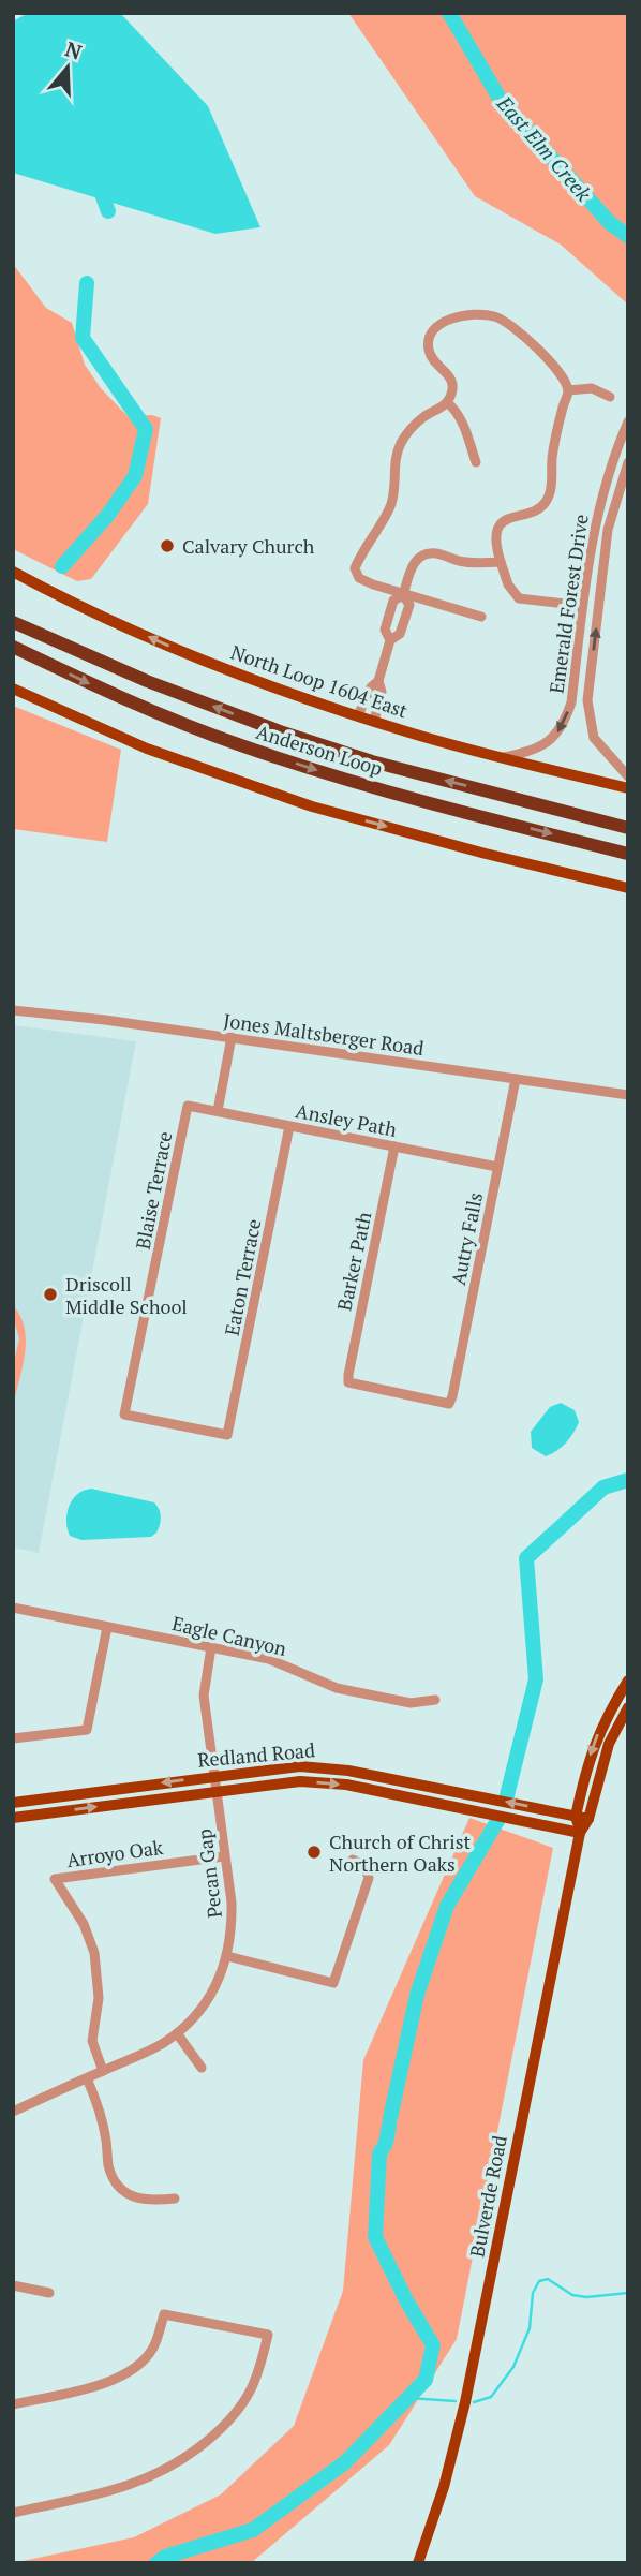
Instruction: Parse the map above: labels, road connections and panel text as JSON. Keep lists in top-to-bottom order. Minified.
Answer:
{"streets":{"highway":["Anderson Loop"],"main road":["North Loop 1604 East","Redland Road","Bulverde Road"],"street":["Emerald Forest Drive","Jones Maltsberger Road","Ansley Path","Blaise Terrace","Autry Falls","Barker Path","Eaton Terrace","Eagle Canyon","Arroyo Oak","Pecan Gap"]},"crossings":[["Emerald Forest Drive","North Loop 1604 East"],["Jones Maltsberger Road","Autry Falls"],["Ansley Path","Blaise Terrace"],["Ansley Path","Autry Falls"],["Ansley Path","Barker Path"],["Ansley Path","Eaton Terrace"],["Blaise Terrace","Eaton Terrace"],["Autry Falls","Barker Path"],["Eagle Canyon","Pecan Gap"],["Redland Road","Pecan Gap"],["Redland Road","Bulverde Road"],["Arroyo Oak","Pecan Gap"]],"water":["East Elm Creek"],"places":["Calvary Church","Driscoll Middle School","Church of Christ Northern Oaks"],"north":"top"}
